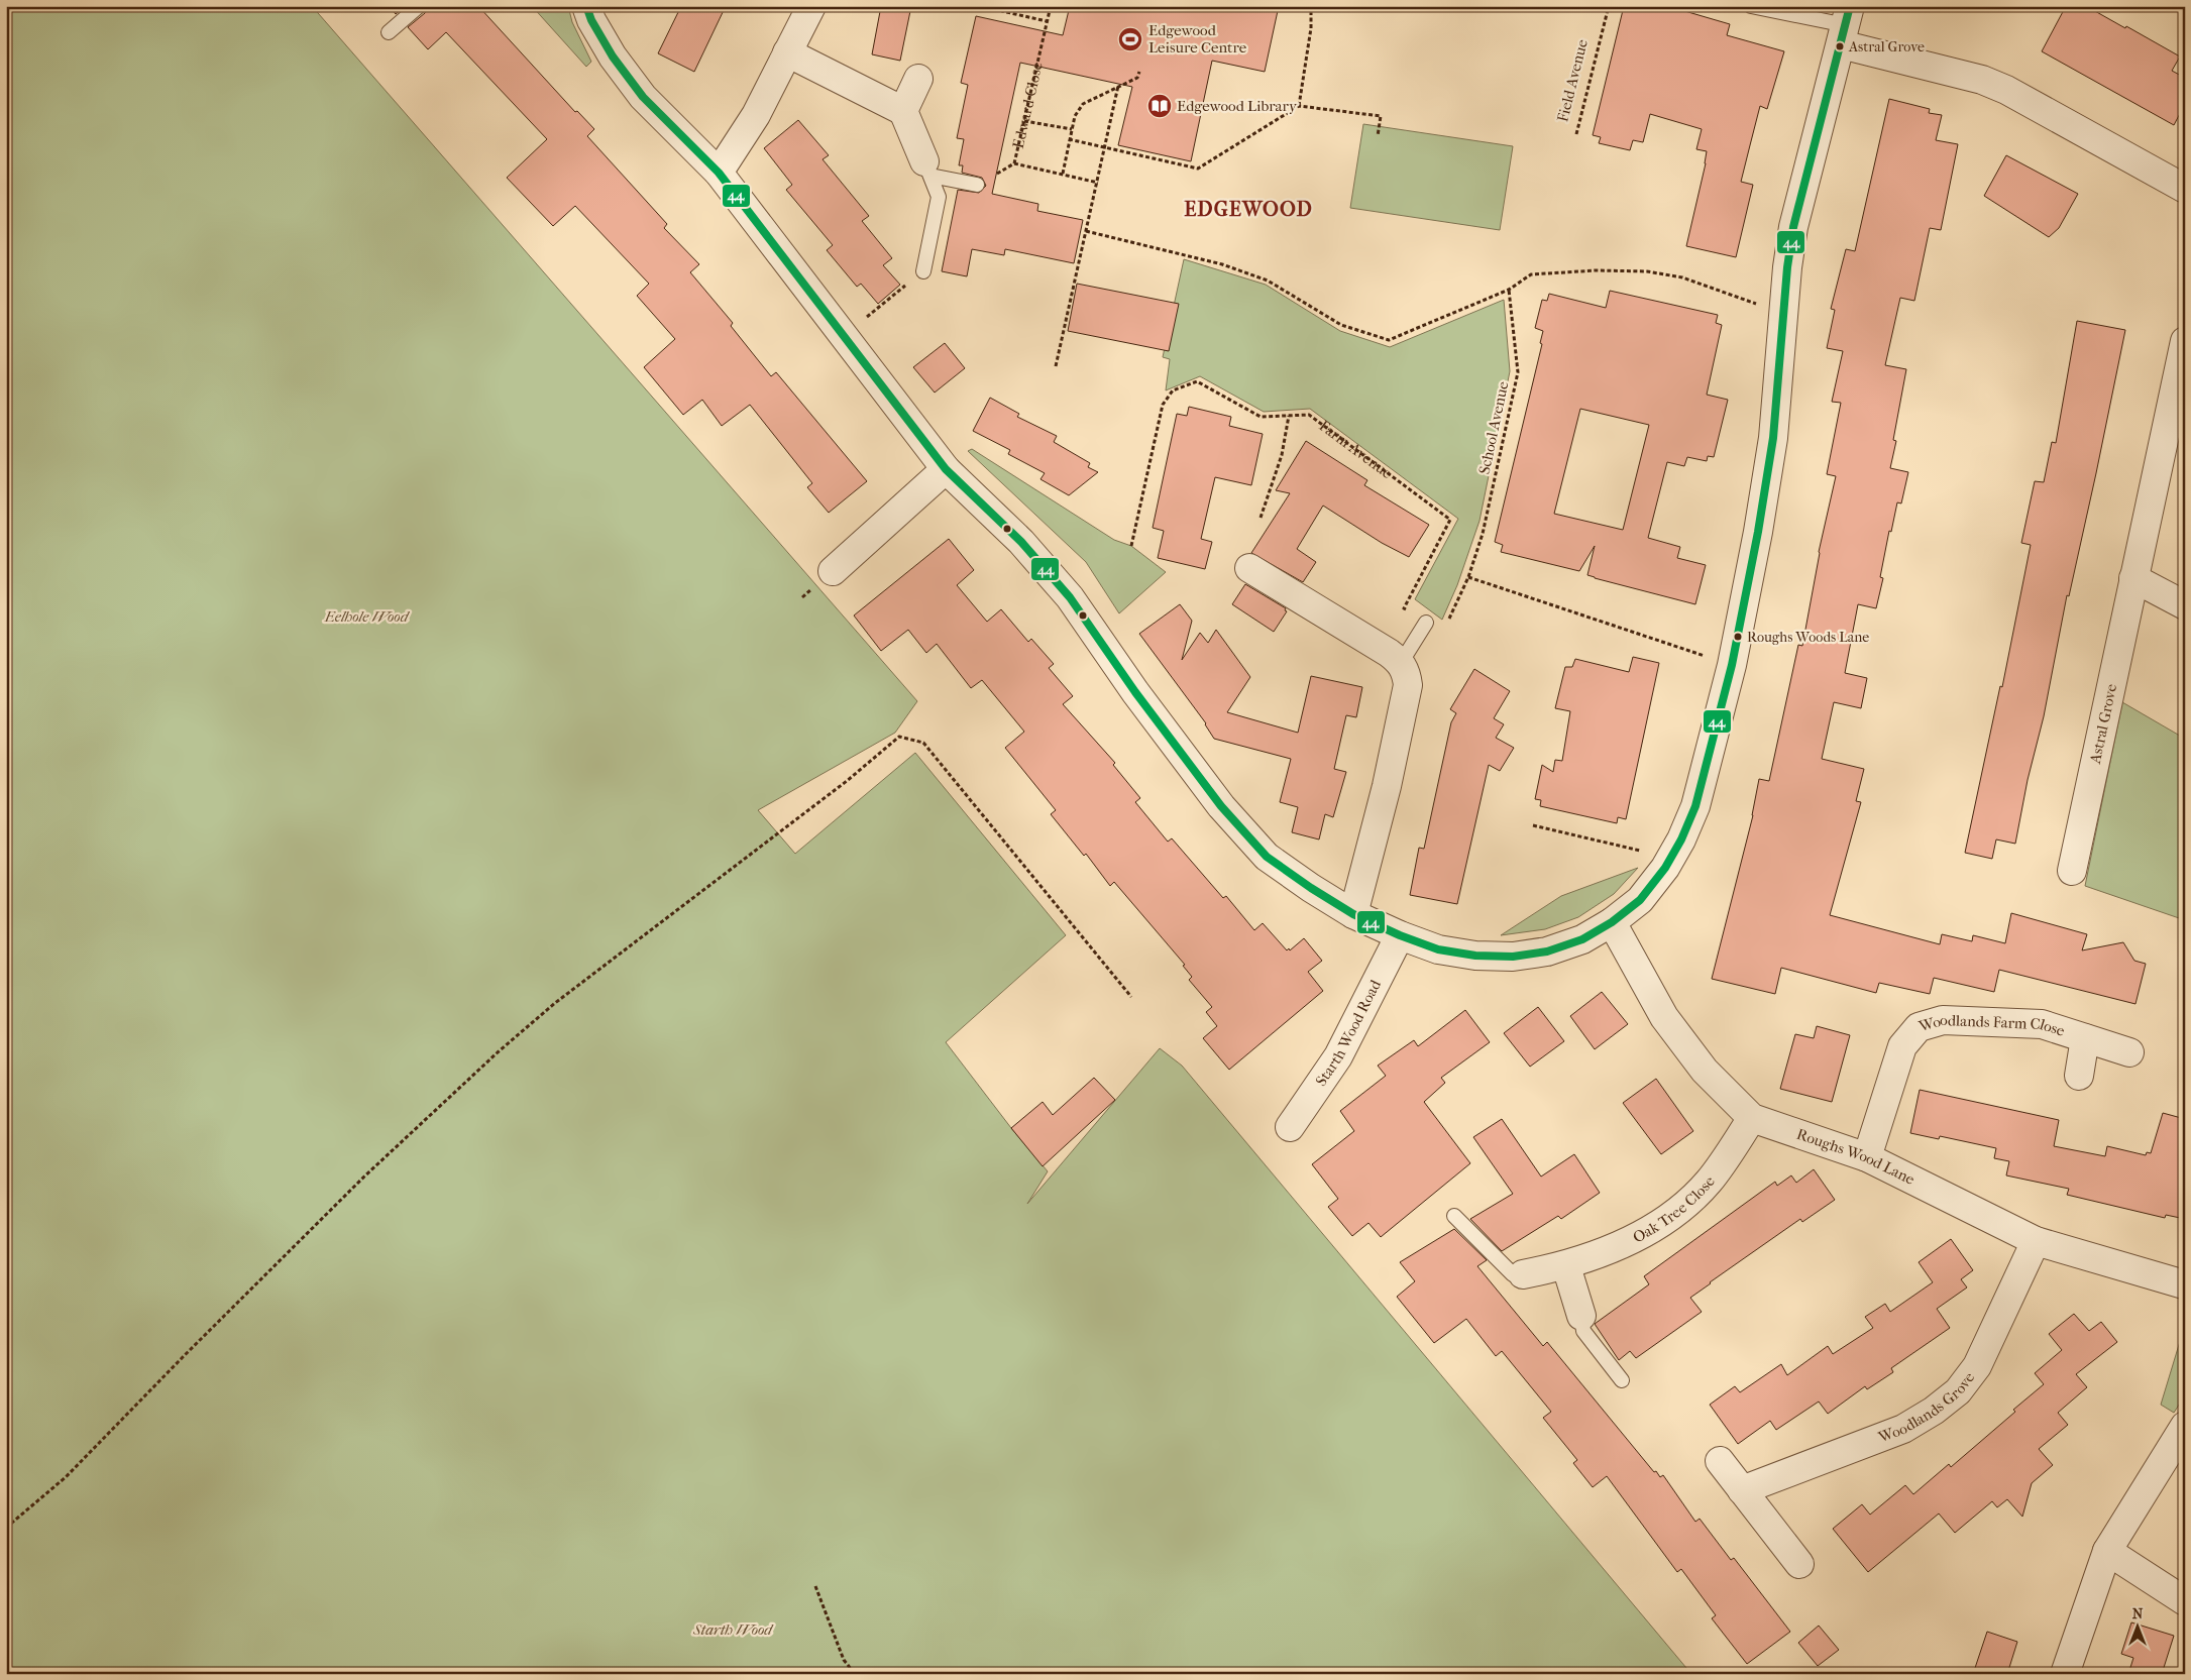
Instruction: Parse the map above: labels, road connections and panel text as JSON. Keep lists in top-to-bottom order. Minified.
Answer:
{"streets":{"street":["Astral Grove","Starth Wood Road","Woodlands Farm Close","Roughs Wood Lane","Oak Tree Close","Woodlands Grove"],"path":["Field Avenue","Edward Close","School Avenue","Farm Avenue"]},"crossings":[["School Avenue","Farm Avenue"],["Woodlands Farm Close","Roughs Wood Lane"],["Roughs Wood Lane","Oak Tree Close"],["Roughs Wood Lane","Woodlands Grove"]],"districts":["EDGEWOOD"],"parks":["Eelhole Wood","Starth Wood"],"places":{"sports":["Edgewood Leisure Centre"],"other":["Astral Grove","Roughs Woods Lane"],"library":["Edgewood Library"]},"lines":["transit line 44"],"north":"top"}
